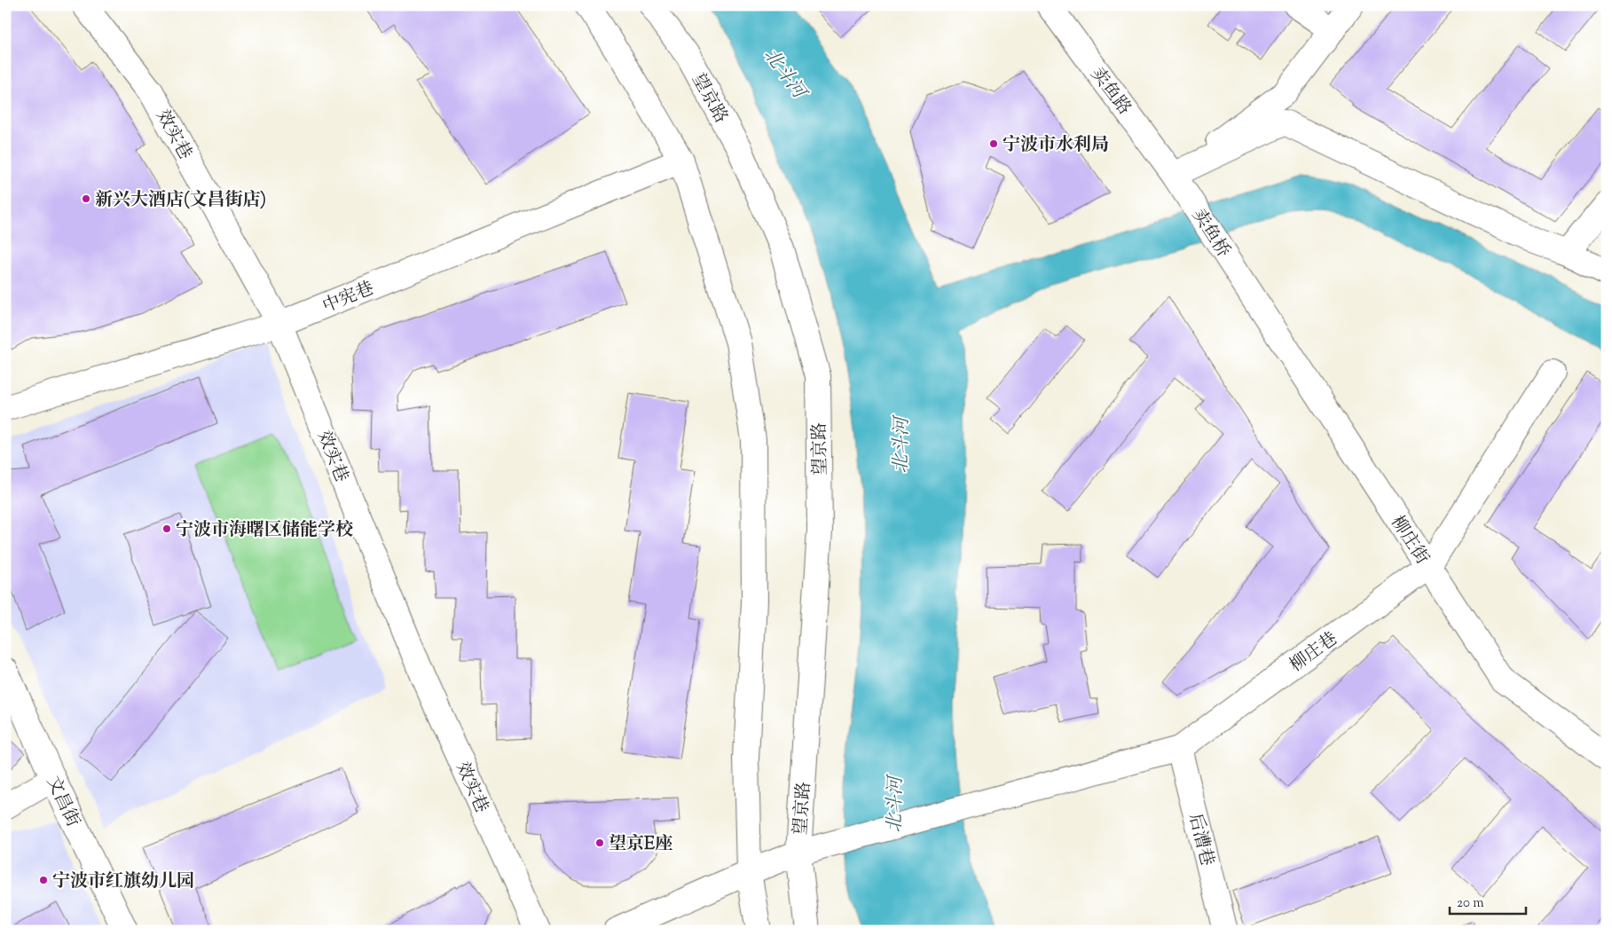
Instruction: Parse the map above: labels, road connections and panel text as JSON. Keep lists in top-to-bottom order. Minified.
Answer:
{"streets":{"street":["卖鱼路","望京路","效实巷","卖鱼桥","中宪巷","柳庄街","柳庄巷","文昌街","后漕巷"]},"crossings":[["卖鱼路","卖鱼桥"],["望京路","柳庄巷"],["效实巷","中宪巷"],["卖鱼桥","柳庄街"],["柳庄街","柳庄巷"],["柳庄巷","后漕巷"]],"water":["北斗河"],"places":["宁波市水利局","新兴大酒店(文昌街店)","宁波市海曙区储能学校","望京E座","宁波市红旗幼儿园"],"scale_bar":"20 m"}
